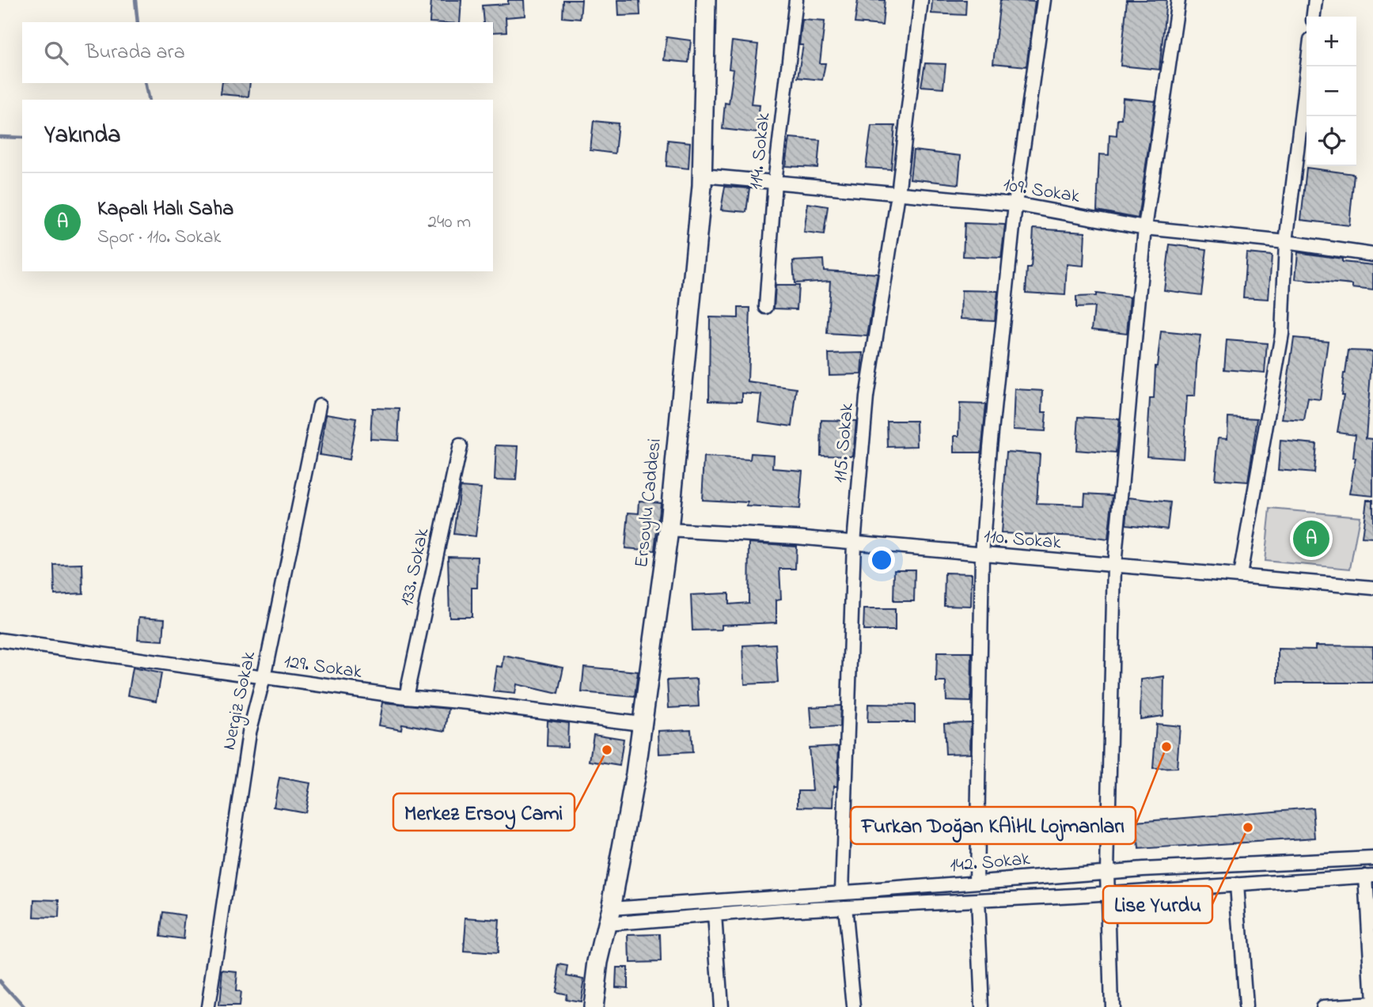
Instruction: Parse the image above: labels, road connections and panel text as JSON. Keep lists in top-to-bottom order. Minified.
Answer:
{"streets":{"street":["114. Sokak","109. Sokak","115. Sokak","Ersoylu Caddesi","110. Sokak","133. Sokak","129. Sokak","Nergiz Sokak","142. Sokak"]},"crossings":[["114. Sokak","109. Sokak"],["109. Sokak","115. Sokak"],["109. Sokak","Ersoylu Caddesi"],["115. Sokak","110. Sokak"],["115. Sokak","142. Sokak"],["Ersoylu Caddesi","110. Sokak"],["Ersoylu Caddesi","129. Sokak"],["Ersoylu Caddesi","142. Sokak"],["133. Sokak","129. Sokak"],["129. Sokak","Nergiz Sokak"]],"places":["Furkan Doğan KAİHL Lojmanları","Merkez Ersoy Cami","Lise Yurdu"],"page":{"map_buttons":["+","−"],"search":"Burada ara","heading":"Yakında","list":[{"mark":"A","name":"Kapalı Halı Saha","note":"Spor · 110. Sokak","value":"240 m"}],"pins":"A"}}
